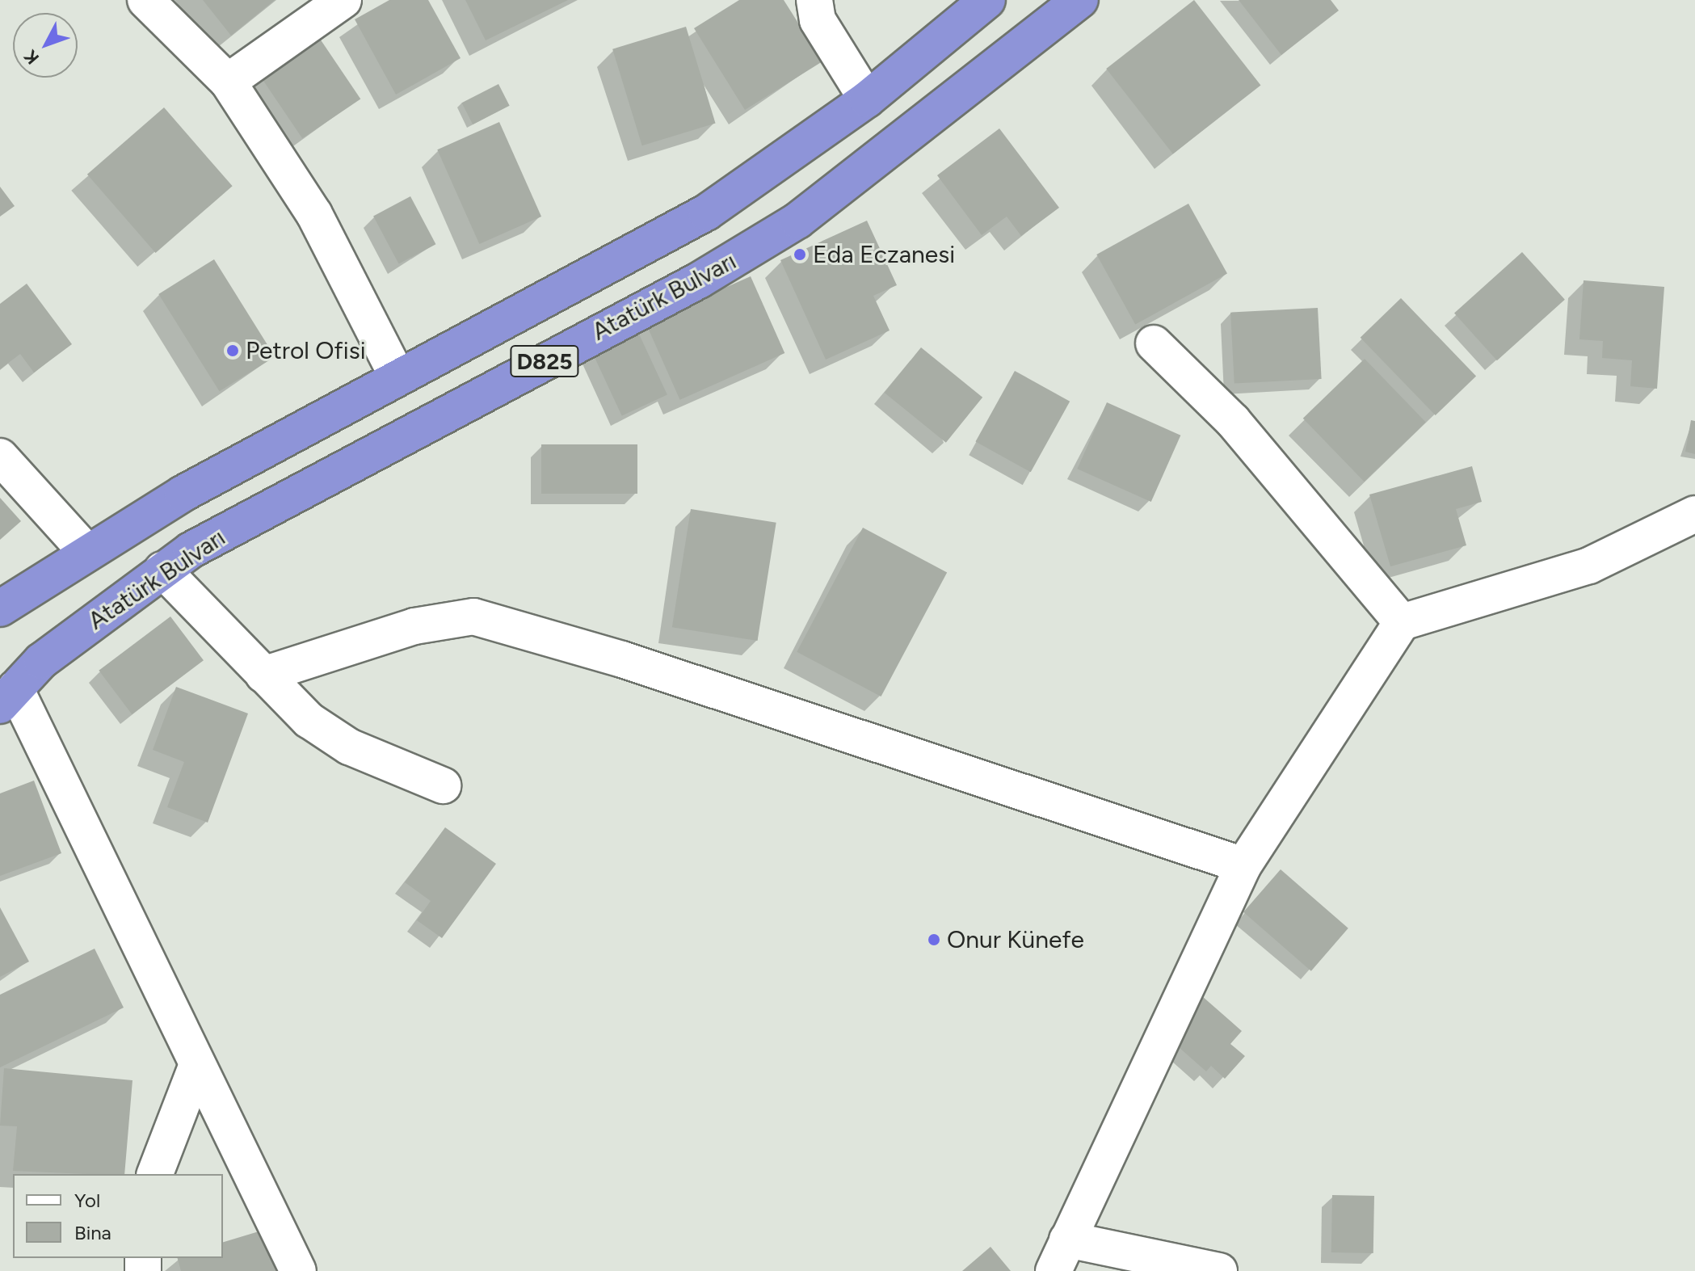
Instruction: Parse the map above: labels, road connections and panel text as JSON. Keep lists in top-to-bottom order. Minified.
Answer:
{"streets":{"highway":["Atatürk Bulvarı","D825"]},"places":["Eda Eczanesi","Petrol Ofisi","Onur Künefe"],"legend":["Yol","Bina"],"north":"bottom left"}
